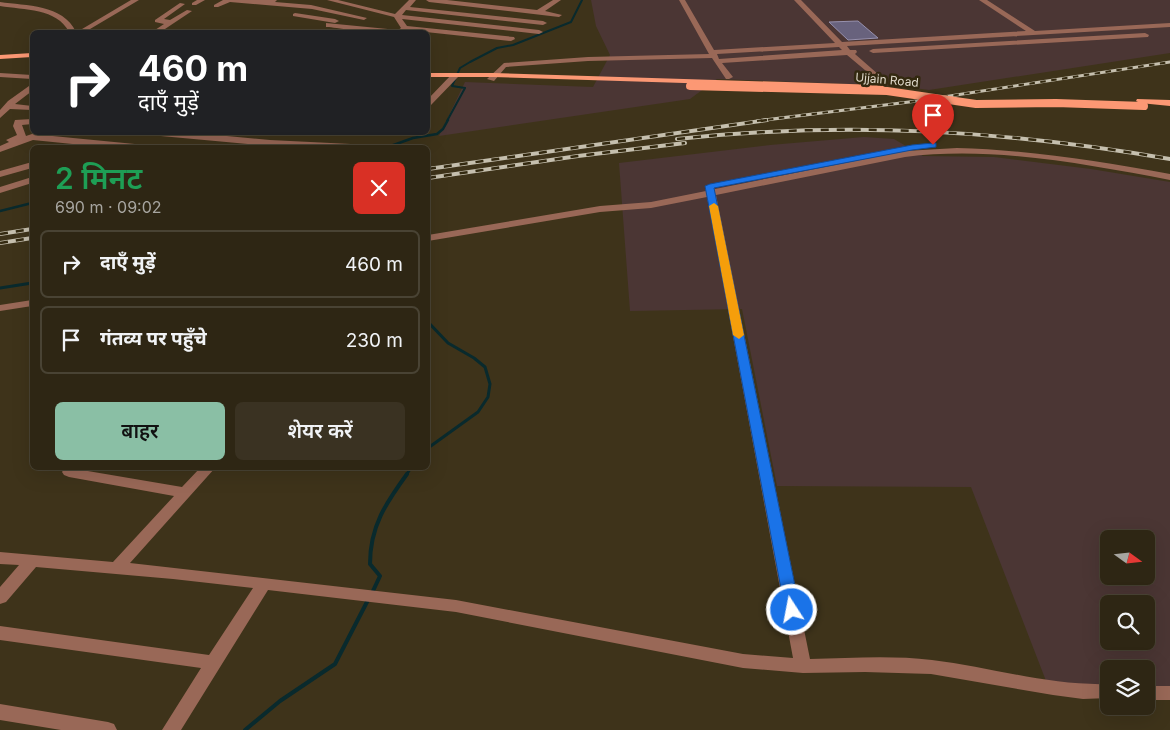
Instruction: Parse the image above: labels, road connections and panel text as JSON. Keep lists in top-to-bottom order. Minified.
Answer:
{"streets":{"main road":["Ujjain Road"]},"north":"right","page":{"turn":["460 m","दाएँ मुड़ें"],"heading":["2 मिनट","690 m · 09:02"],"list":[{"name":"दाएँ मुड़ें","value":"460 m"},{"name":"गंतव्य पर पहुँचे","value":"230 m"}],"buttons":["बाहर","शेयर करें"]}}
